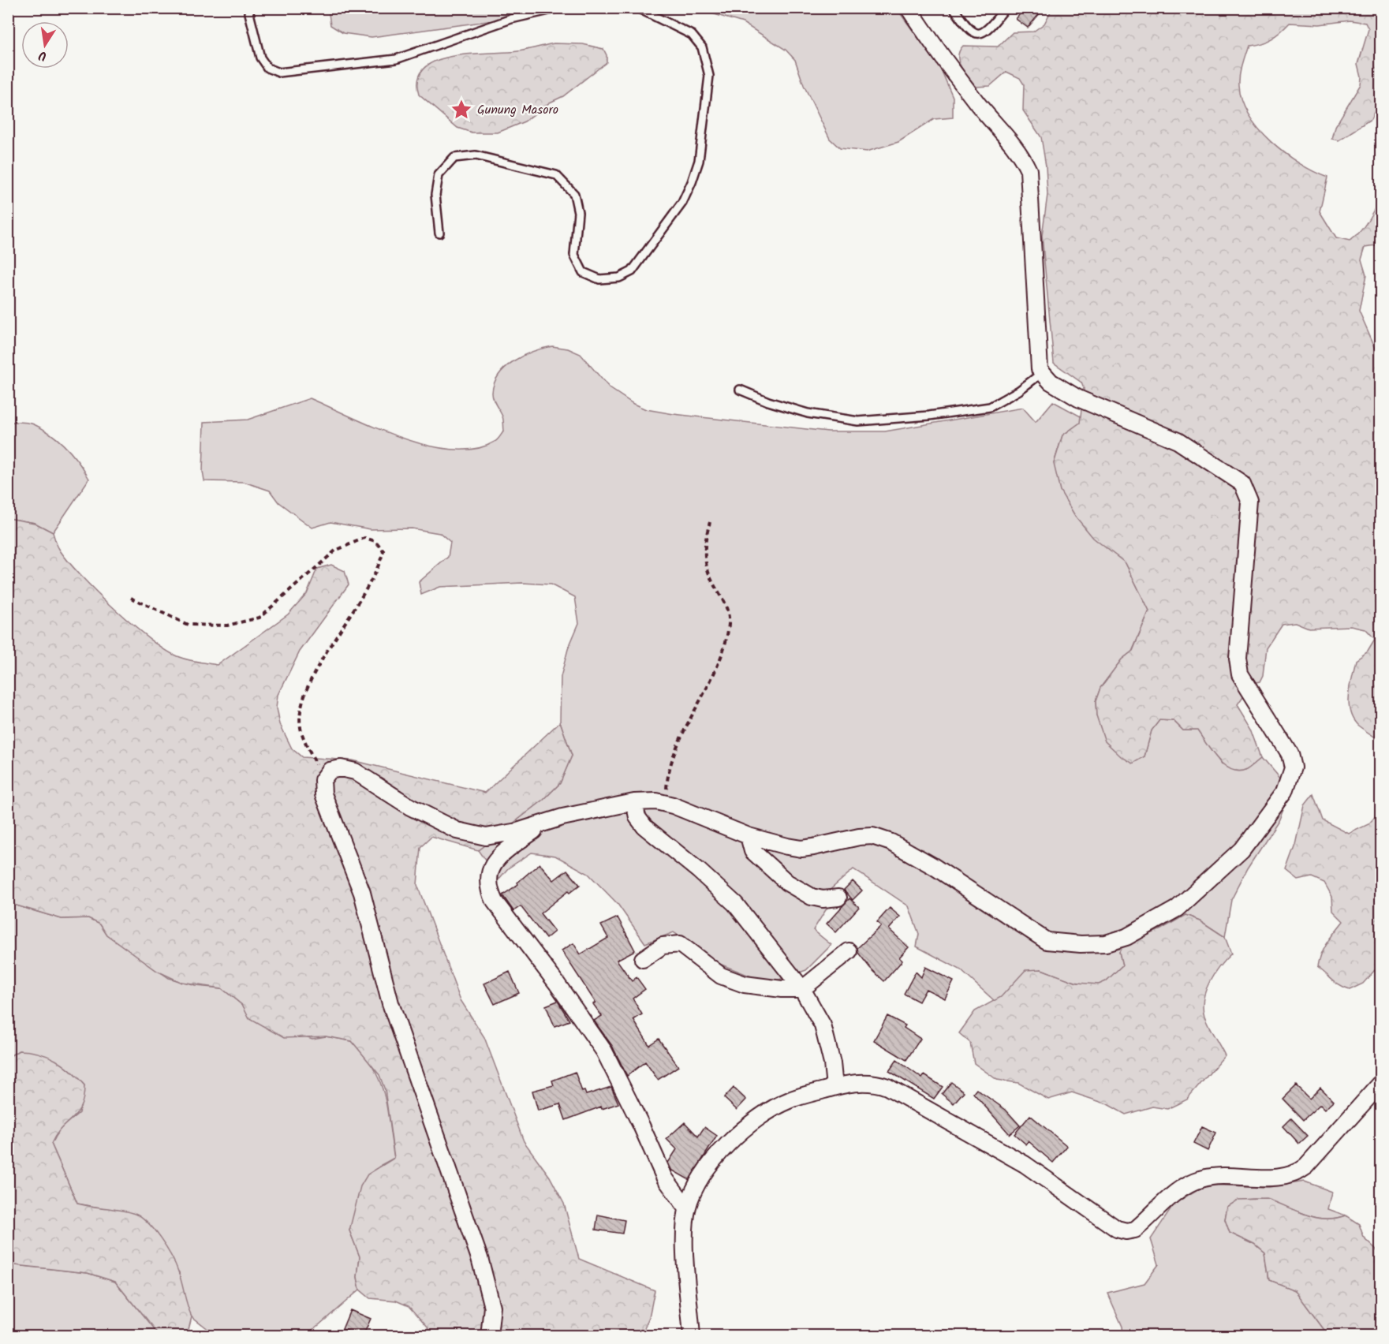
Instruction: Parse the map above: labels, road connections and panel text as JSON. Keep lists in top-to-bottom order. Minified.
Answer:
{"places":{"place":["Gunung Masoro"]},"north":"bottom"}
